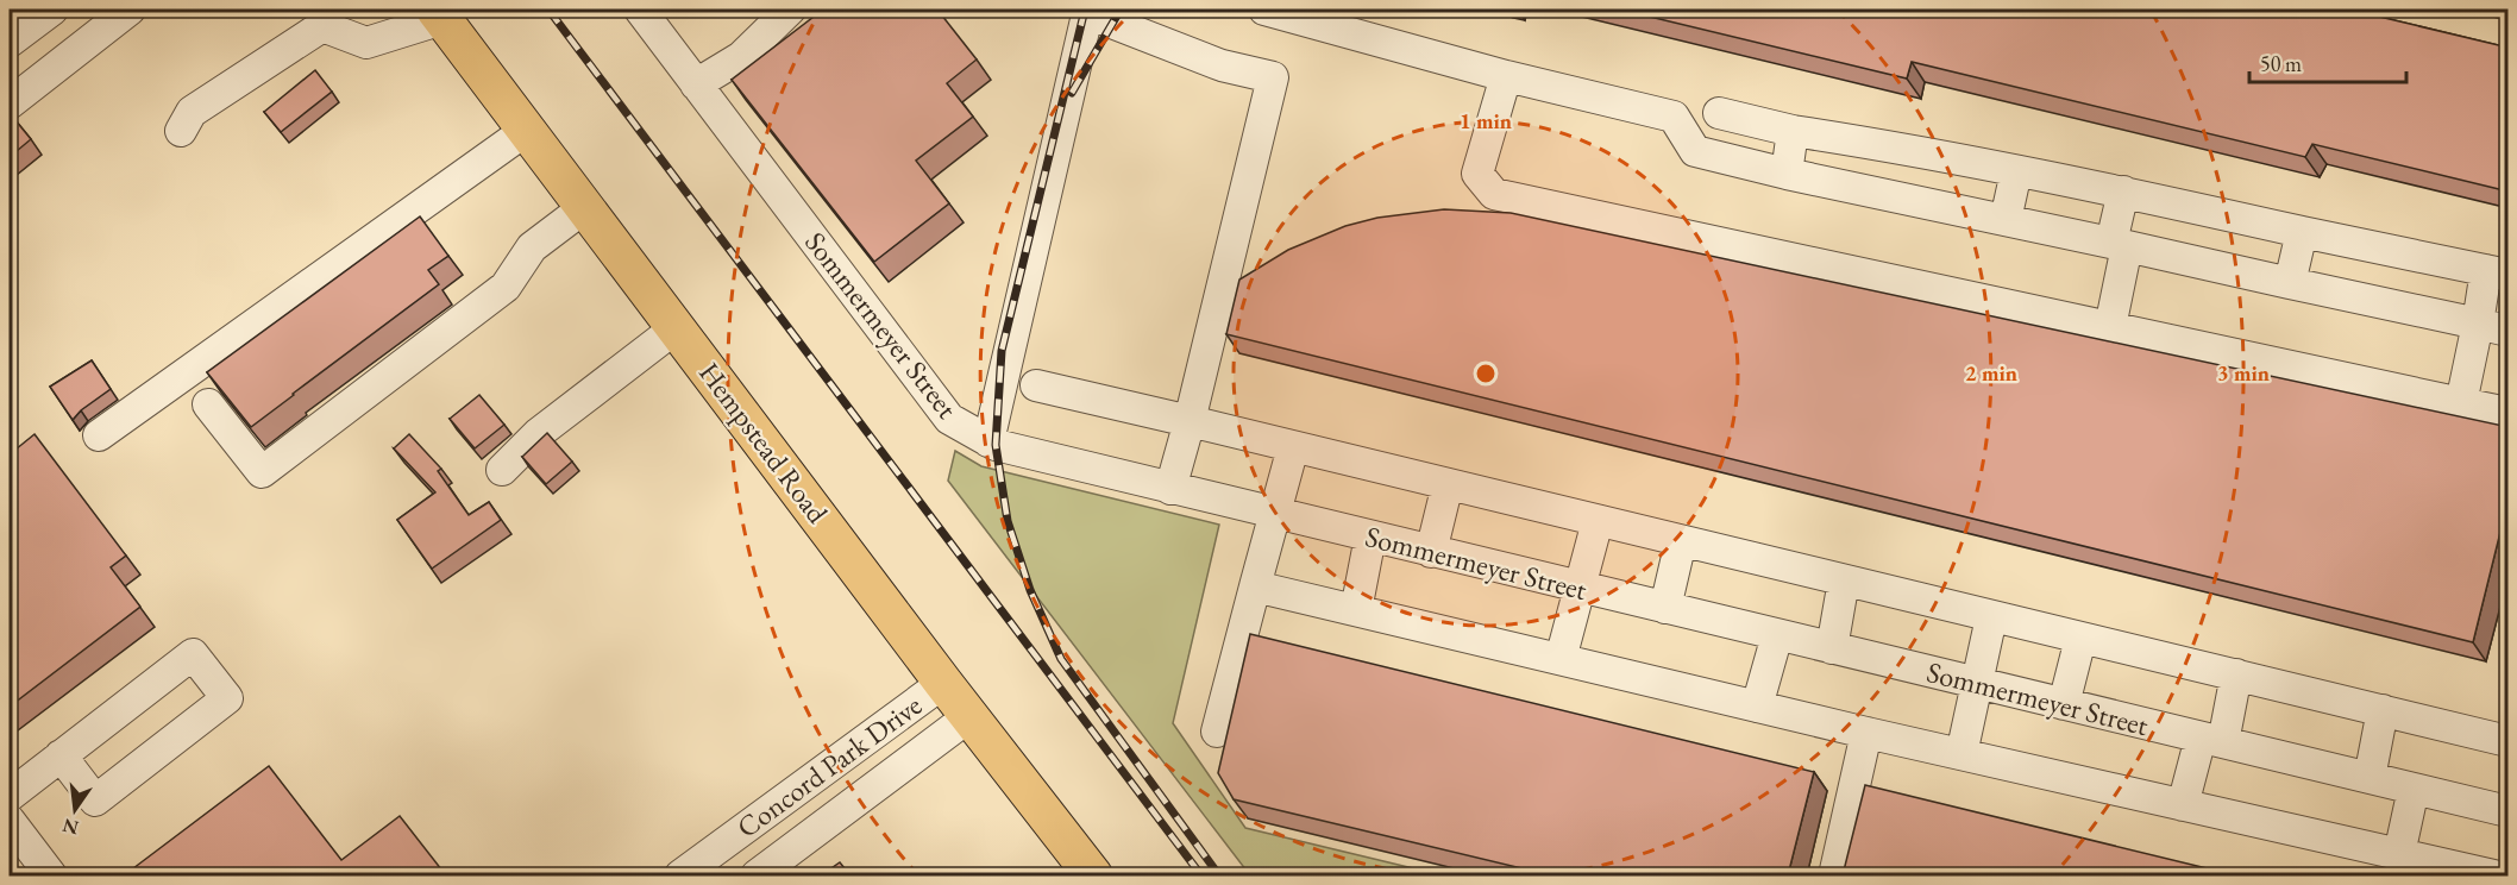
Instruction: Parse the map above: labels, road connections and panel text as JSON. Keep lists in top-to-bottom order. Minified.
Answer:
{"streets":{"main road":["Hempstead Road"],"street":["Sommermeyer Street","Concord Park Drive"]},"crossings":[["Hempstead Road","Concord Park Drive"]],"scale_bar":"50 m","north":"bottom","rings":["1 min","2 min","3 min"]}
